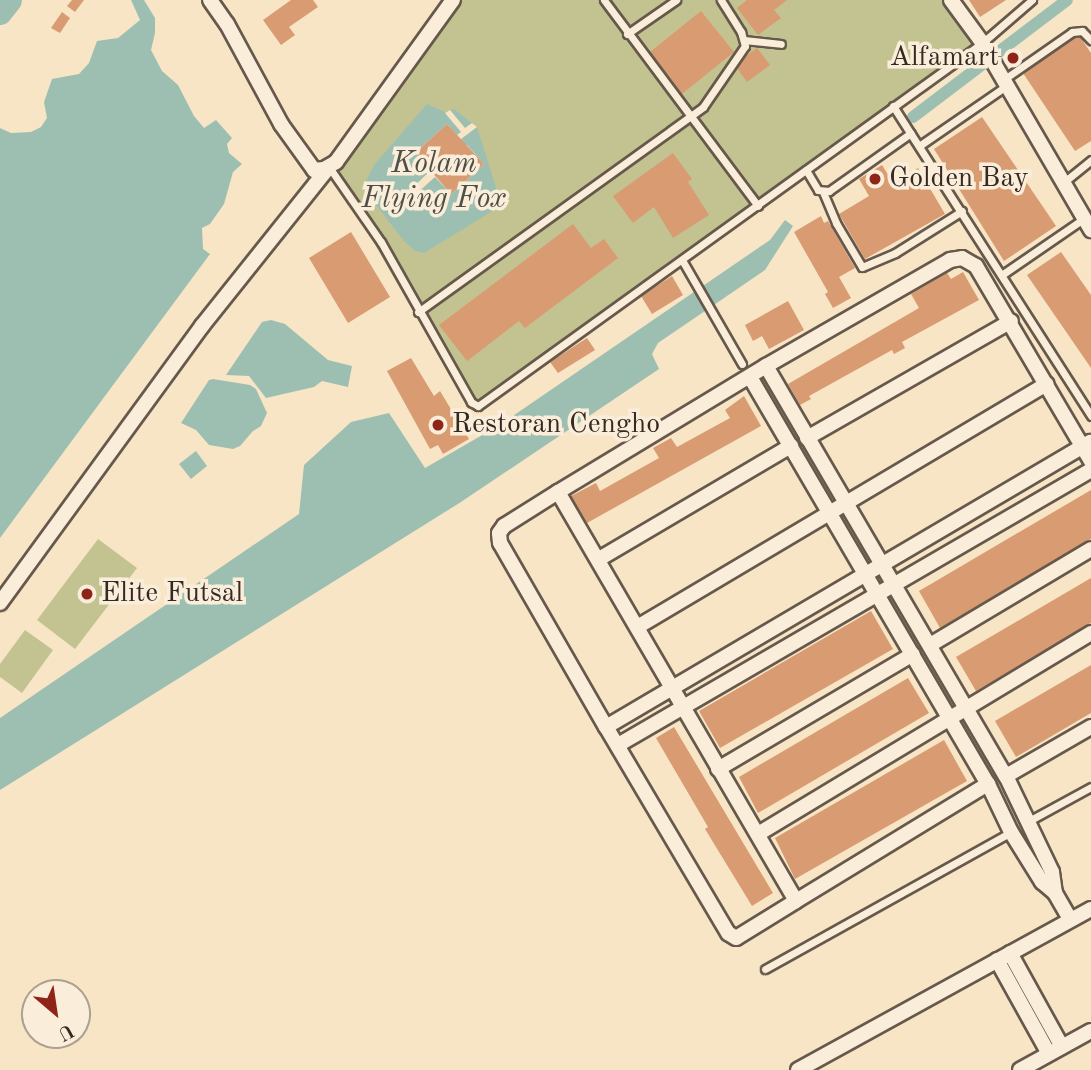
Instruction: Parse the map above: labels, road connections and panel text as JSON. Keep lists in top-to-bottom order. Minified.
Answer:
{"water":["Kolam Flying Fox"],"places":["Alfamart","Golden Bay","Restoran Cengho","Elite Futsal"],"north":"bottom right"}
